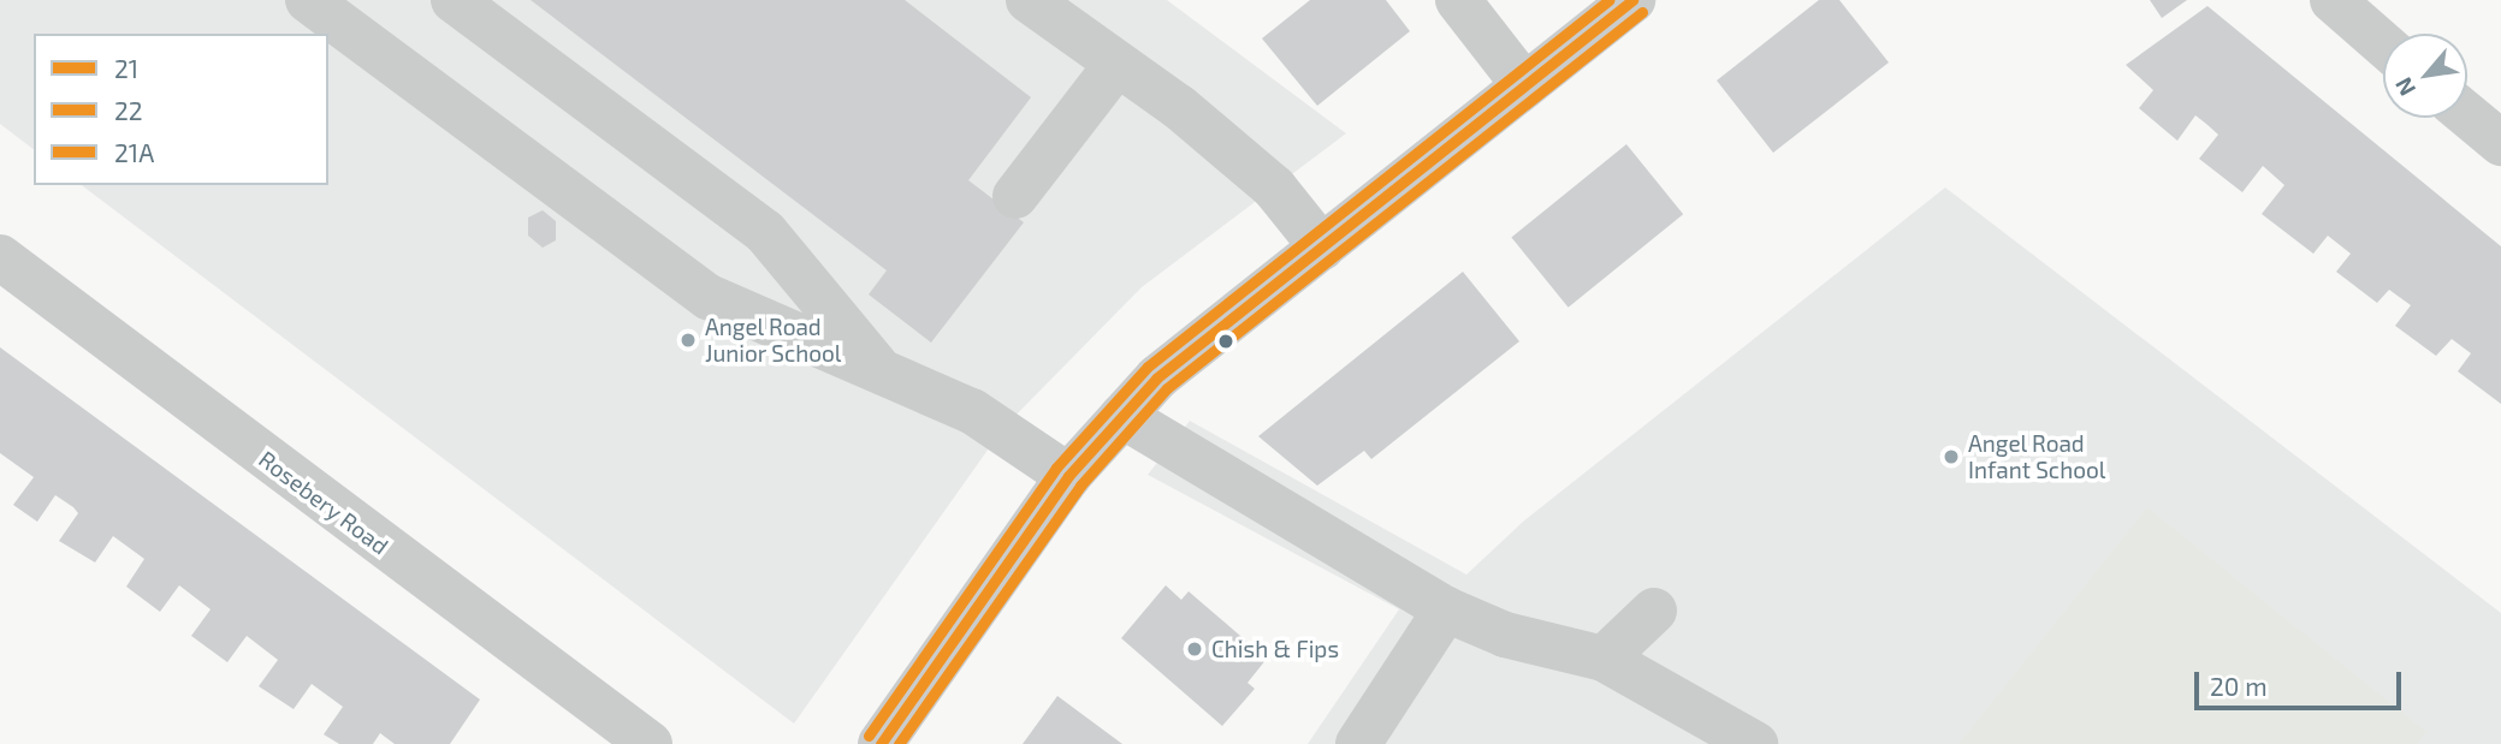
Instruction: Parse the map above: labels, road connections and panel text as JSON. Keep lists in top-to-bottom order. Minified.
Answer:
{"streets":{"street":["Rosebery Road"]},"places":["Angel Road Junior School","Angel Road Infant School","Chish & Fips"],"lines":["transit line 21","transit line 21A","transit line 22"],"legend":["21","22","21A"],"scale_bar":"20 m","north":"bottom left"}
